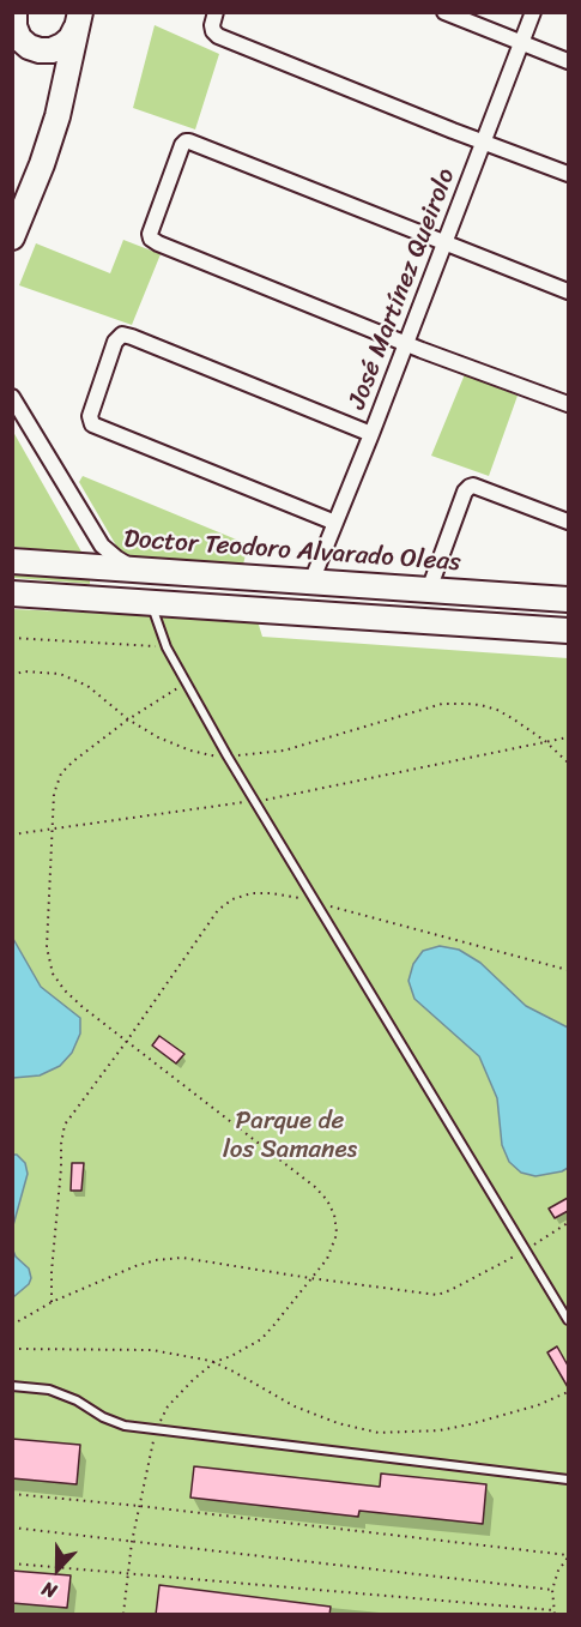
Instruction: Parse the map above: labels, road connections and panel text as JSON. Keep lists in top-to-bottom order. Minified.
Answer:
{"streets":{"main road":["Doctor Teodoro Alvarado Oleas"],"street":["José Martínez Queirolo"]},"crossings":[["José Martínez Queirolo","Doctor Teodoro Alvarado Oleas"]],"parks":["Parque de los Samanes"],"north":"bottom"}
